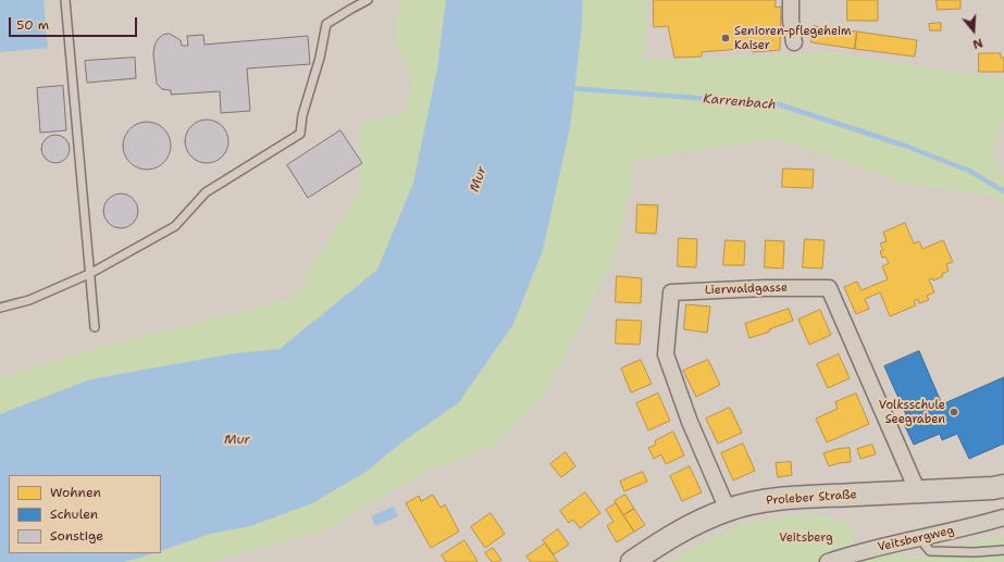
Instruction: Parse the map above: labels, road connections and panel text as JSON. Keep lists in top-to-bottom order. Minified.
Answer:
{"streets":{"main road":["Proleber Straße"],"street":["Lierwaldgasse","Veitsbergweg"]},"crossings":[["Lierwaldgasse","Proleber Straße"]],"water":["Karrenbach","Mur"],"parks":["Veitsberg"],"places":["Senioren-pflegeheim Kaiser","Volksschule Seegraben"],"legend":["Wohnen","Schulen","Sonstige"],"scale_bar":"50 m","north":"bottom"}
